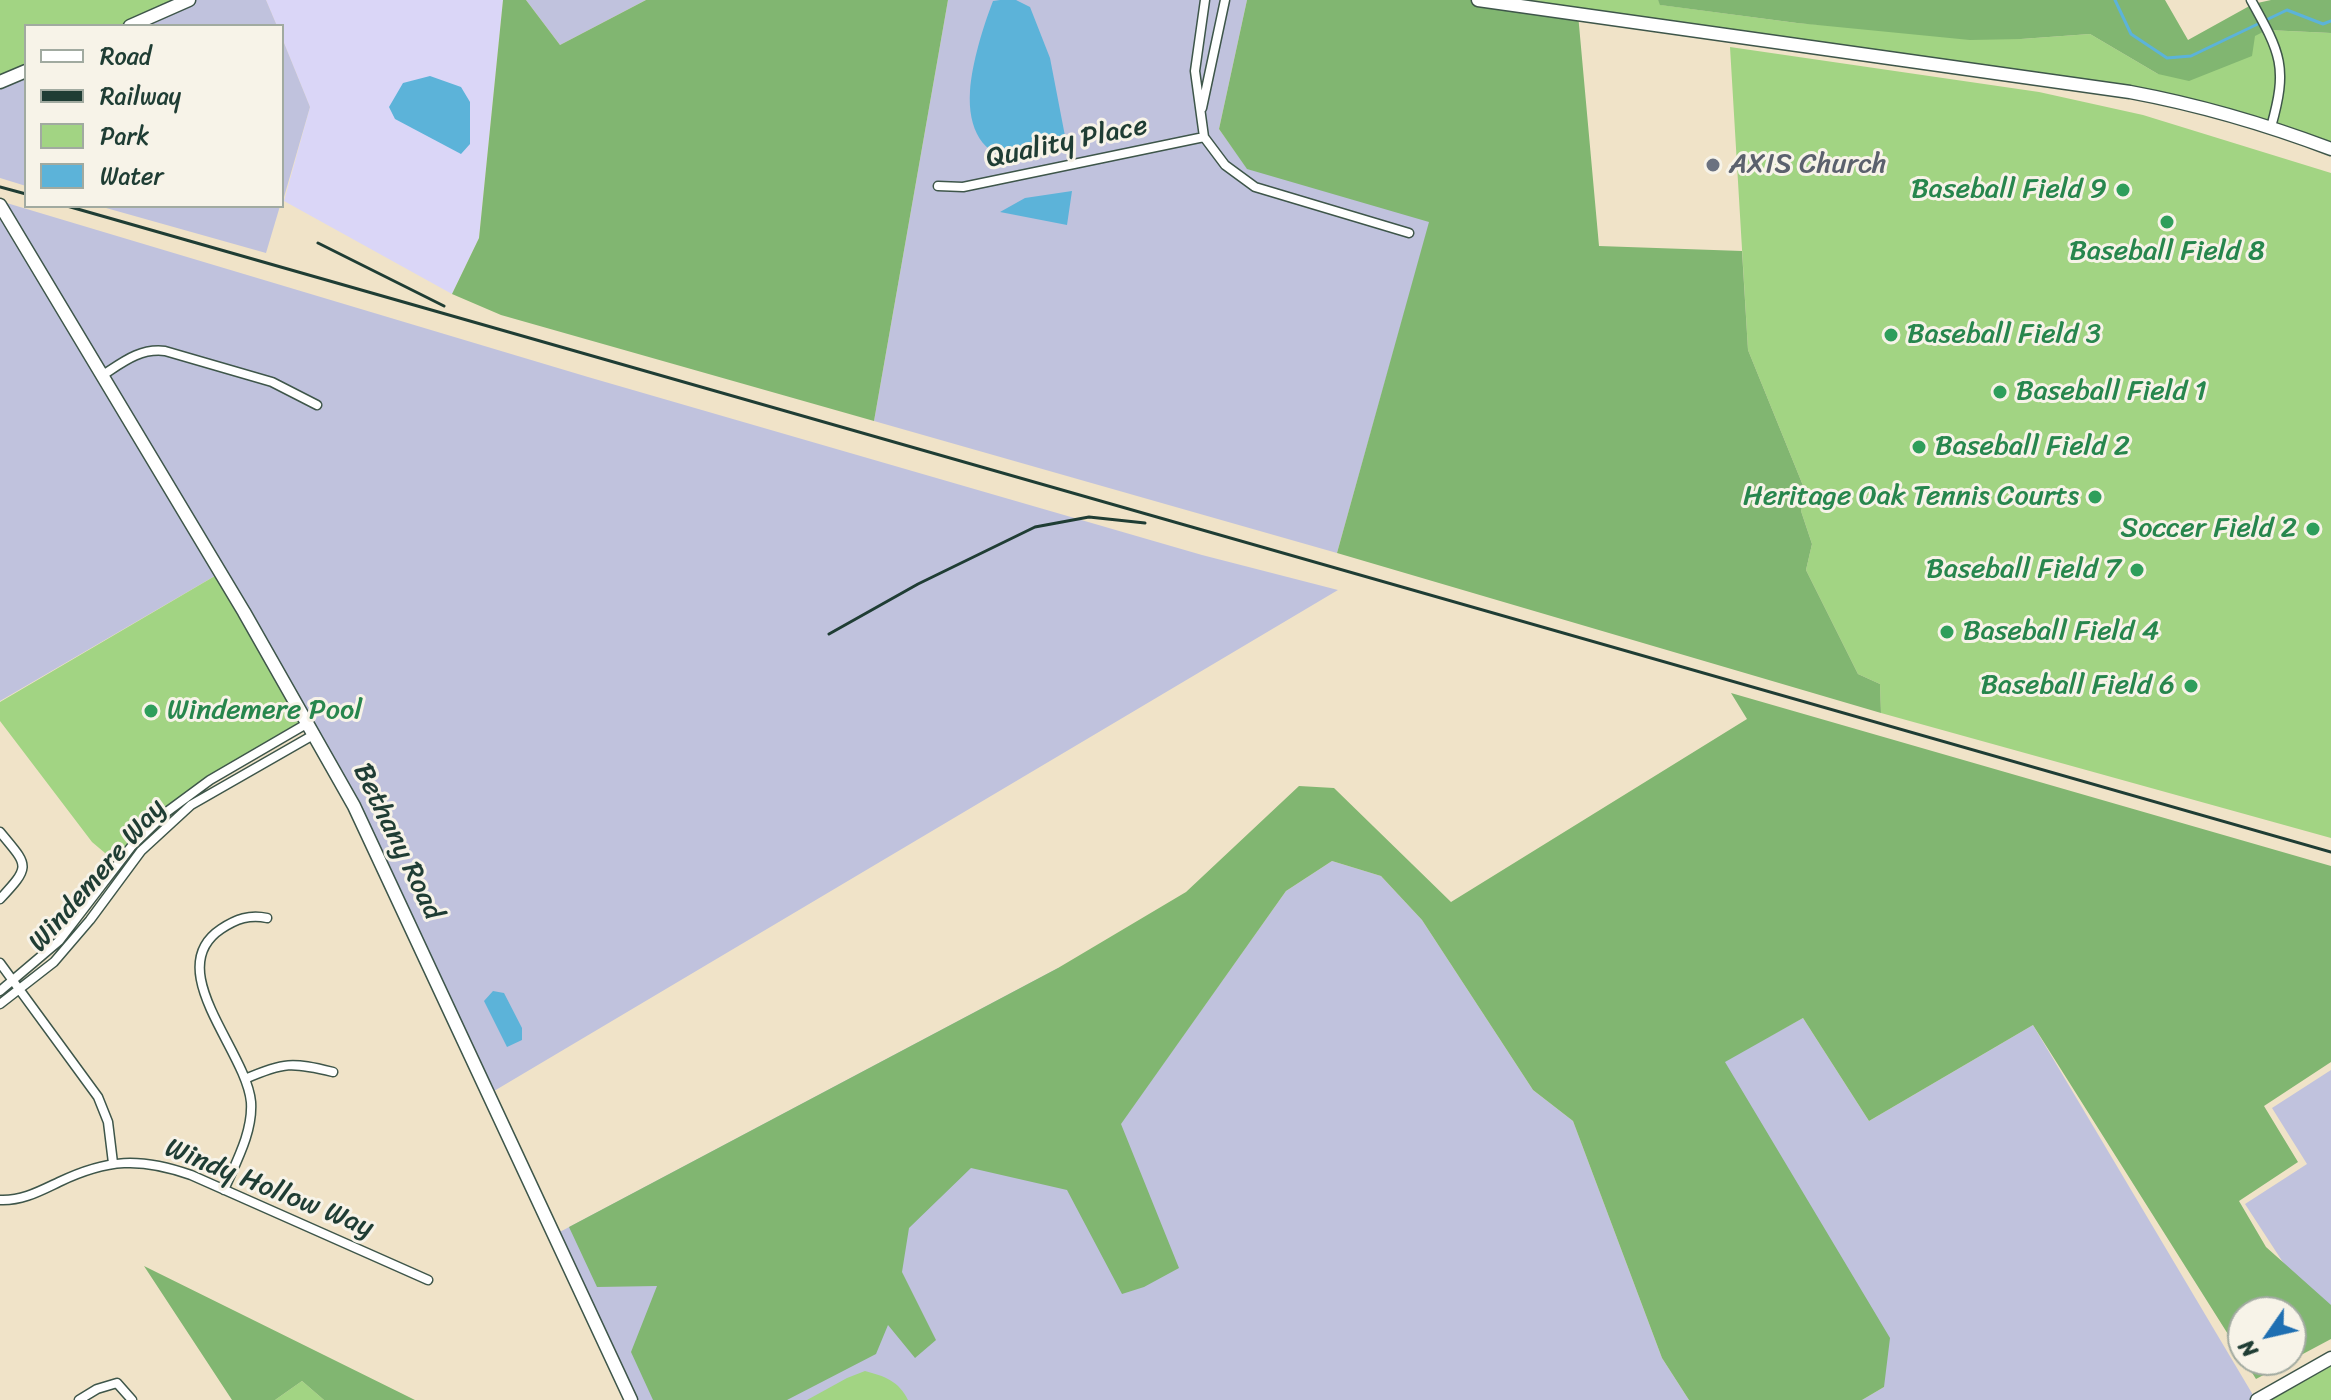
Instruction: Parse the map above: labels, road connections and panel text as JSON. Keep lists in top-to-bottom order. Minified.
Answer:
{"streets":{"main road":["Bethany Road"],"street":["Quality Place","Windemere Way","Windy Hollow Way"]},"crossings":[["Bethany Road","Windemere Way"]],"places":["AXIS Church","Baseball Field 9","Baseball Field 8","Baseball Field 3","Baseball Field 1","Baseball Field 2","Heritage Oak Tennis Courts","Soccer Field 2","Baseball Field 7","Baseball Field 4","Baseball Field 6","Windemere Pool"],"legend":["Road","Railway","Park","Water"],"north":"bottom left"}
